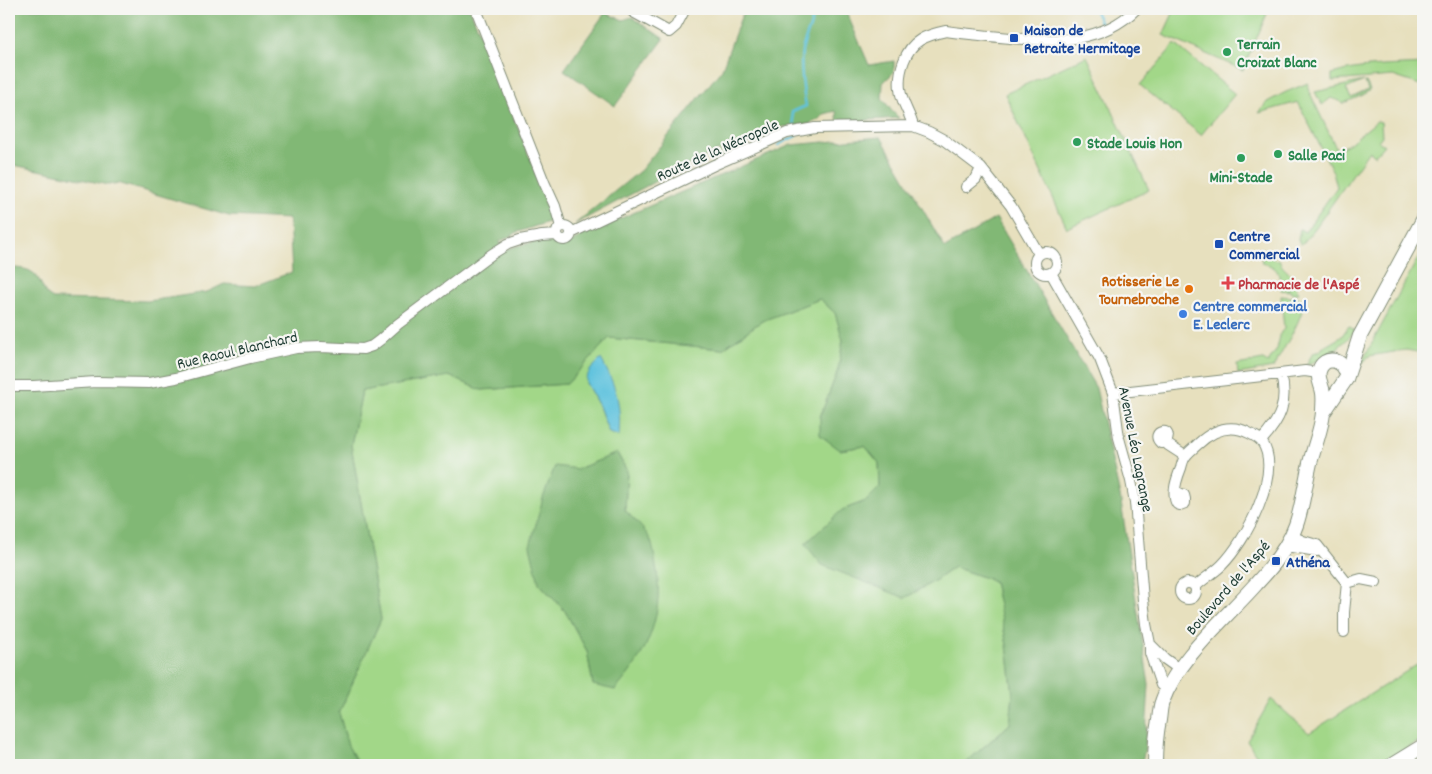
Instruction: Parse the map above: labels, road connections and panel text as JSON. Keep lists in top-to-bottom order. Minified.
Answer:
{"streets":{"street":["Route de la Nécropole","Rue Raoul Blanchard","Avenue Léo Lagrange","Boulevard de l'Aspé"]},"crossings":[["Route de la Nécropole","Rue Raoul Blanchard"],["Avenue Léo Lagrange","Boulevard de l'Aspé"]],"places":{"transit":["Maison de Retraite Hermitage","Centre Commercial","Athéna"],"other":["Terrain Croizat Blanc","Stade Louis Hon","Salle Paci","Mini-Stade","Rotisserie Le Tournebroche","Centre commercial E. Leclerc"],"health":["Pharmacie de l'Aspé"]}}
